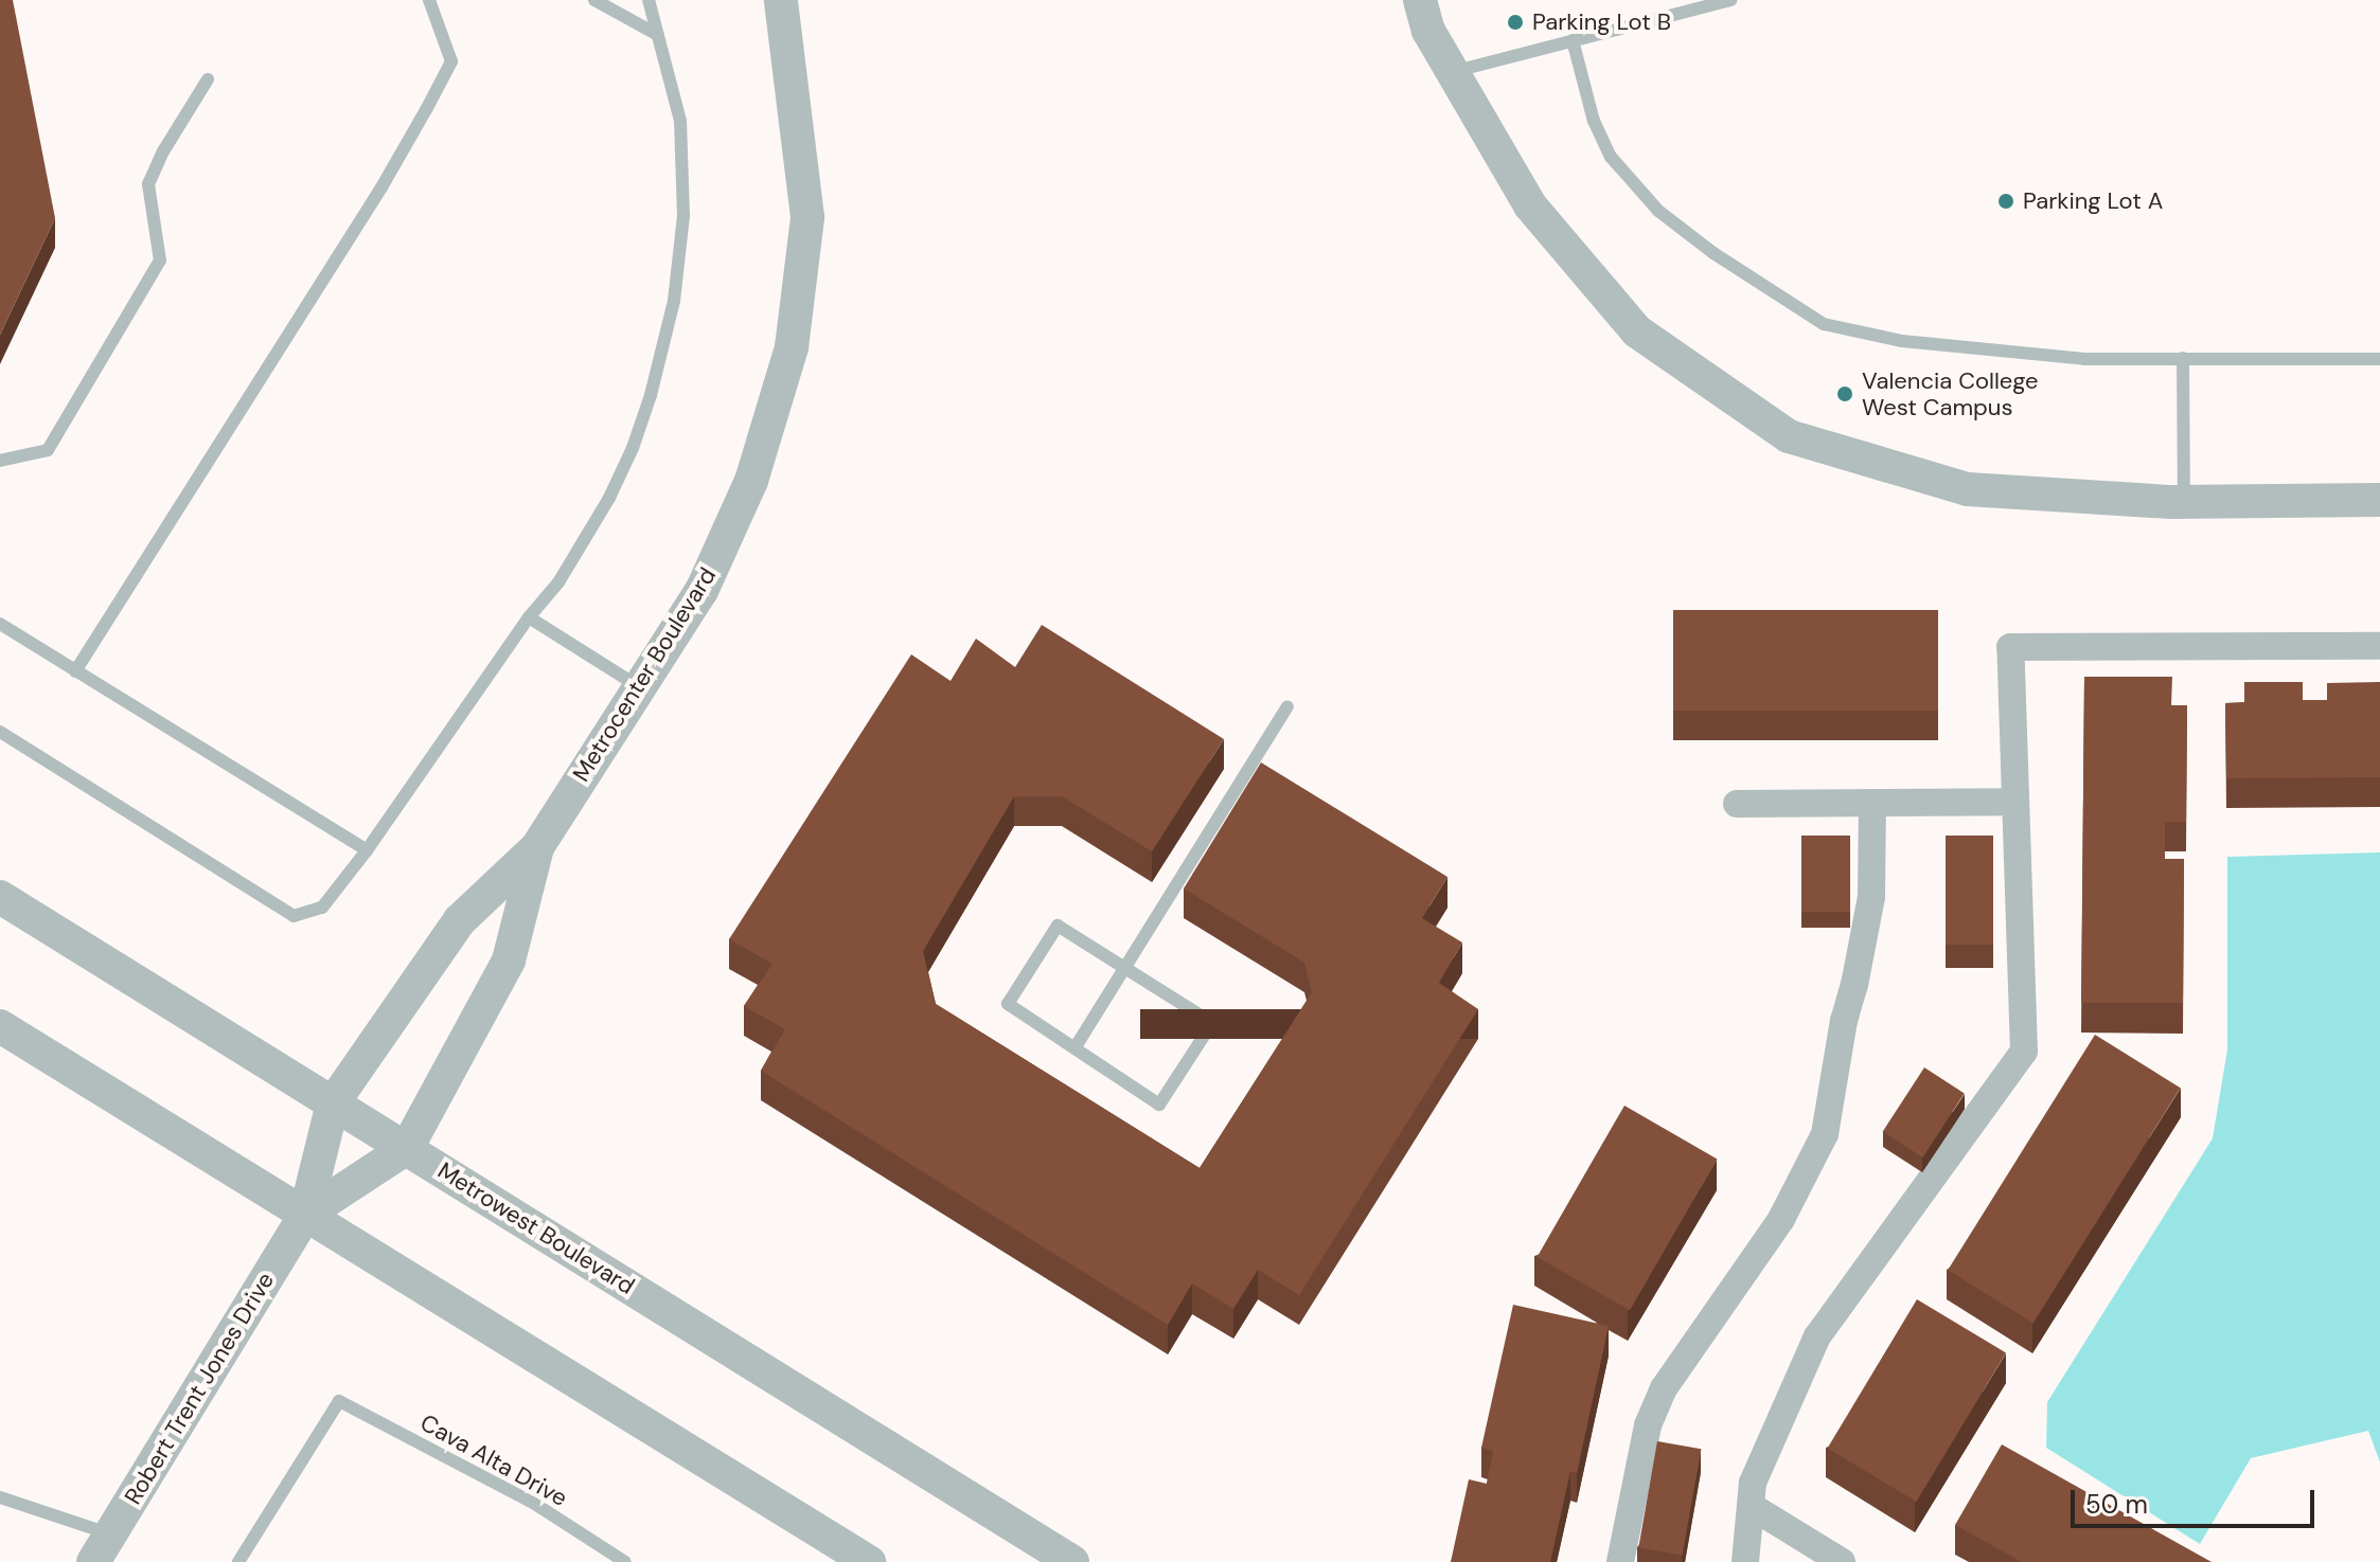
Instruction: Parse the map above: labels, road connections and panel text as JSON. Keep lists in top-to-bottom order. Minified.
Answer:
{"streets":{"street":["Metrocenter Boulevard","Metrowest Boulevard","Robert Trent Jones Drive"],"lane":["Cava Alta Drive"]},"crossings":[["Metrocenter Boulevard","Metrowest Boulevard"],["Metrocenter Boulevard","Robert Trent Jones Drive"],["Metrowest Boulevard","Robert Trent Jones Drive"]],"places":["Parking Lot B","Parking Lot A","Valencia College West Campus"],"scale_bar":"50 m"}
